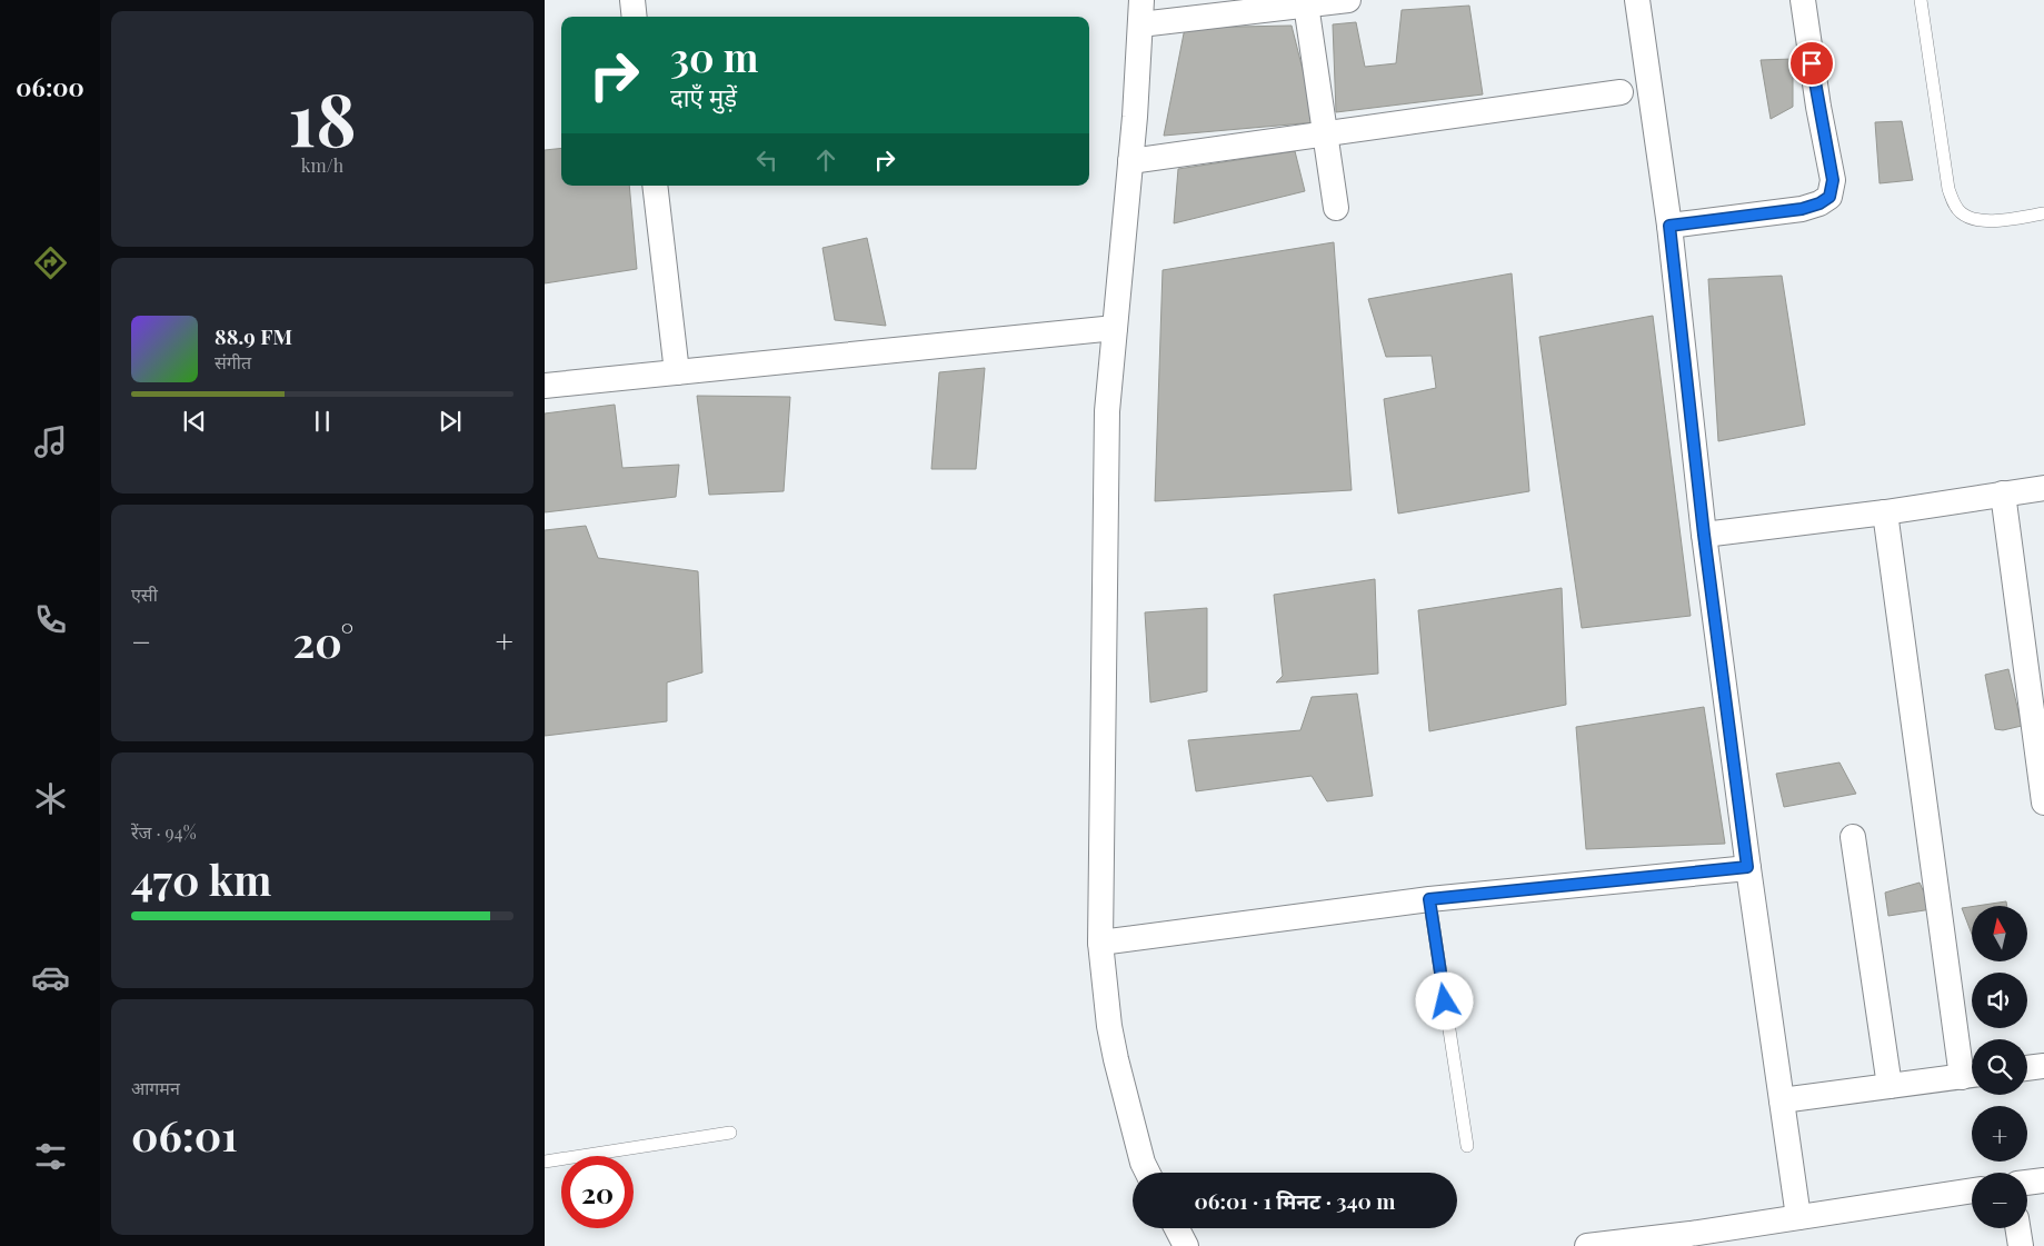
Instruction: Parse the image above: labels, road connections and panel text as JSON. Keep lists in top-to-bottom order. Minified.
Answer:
{"north":"top","page":{"tabs":"06:00","tile":[["18","km/h"],"एसी",["रेंज · 94%","470 km"],["आगमन","06:01"]],"turn":["30 m","दाएँ मुड़ें"],"song":["88.9 FM","संगीत"],"heat":["−","20°","+"],"map_buttons":["+","−"],"limit":"20","trip":"06:01 · 1 मिनट · 340 m"}}
